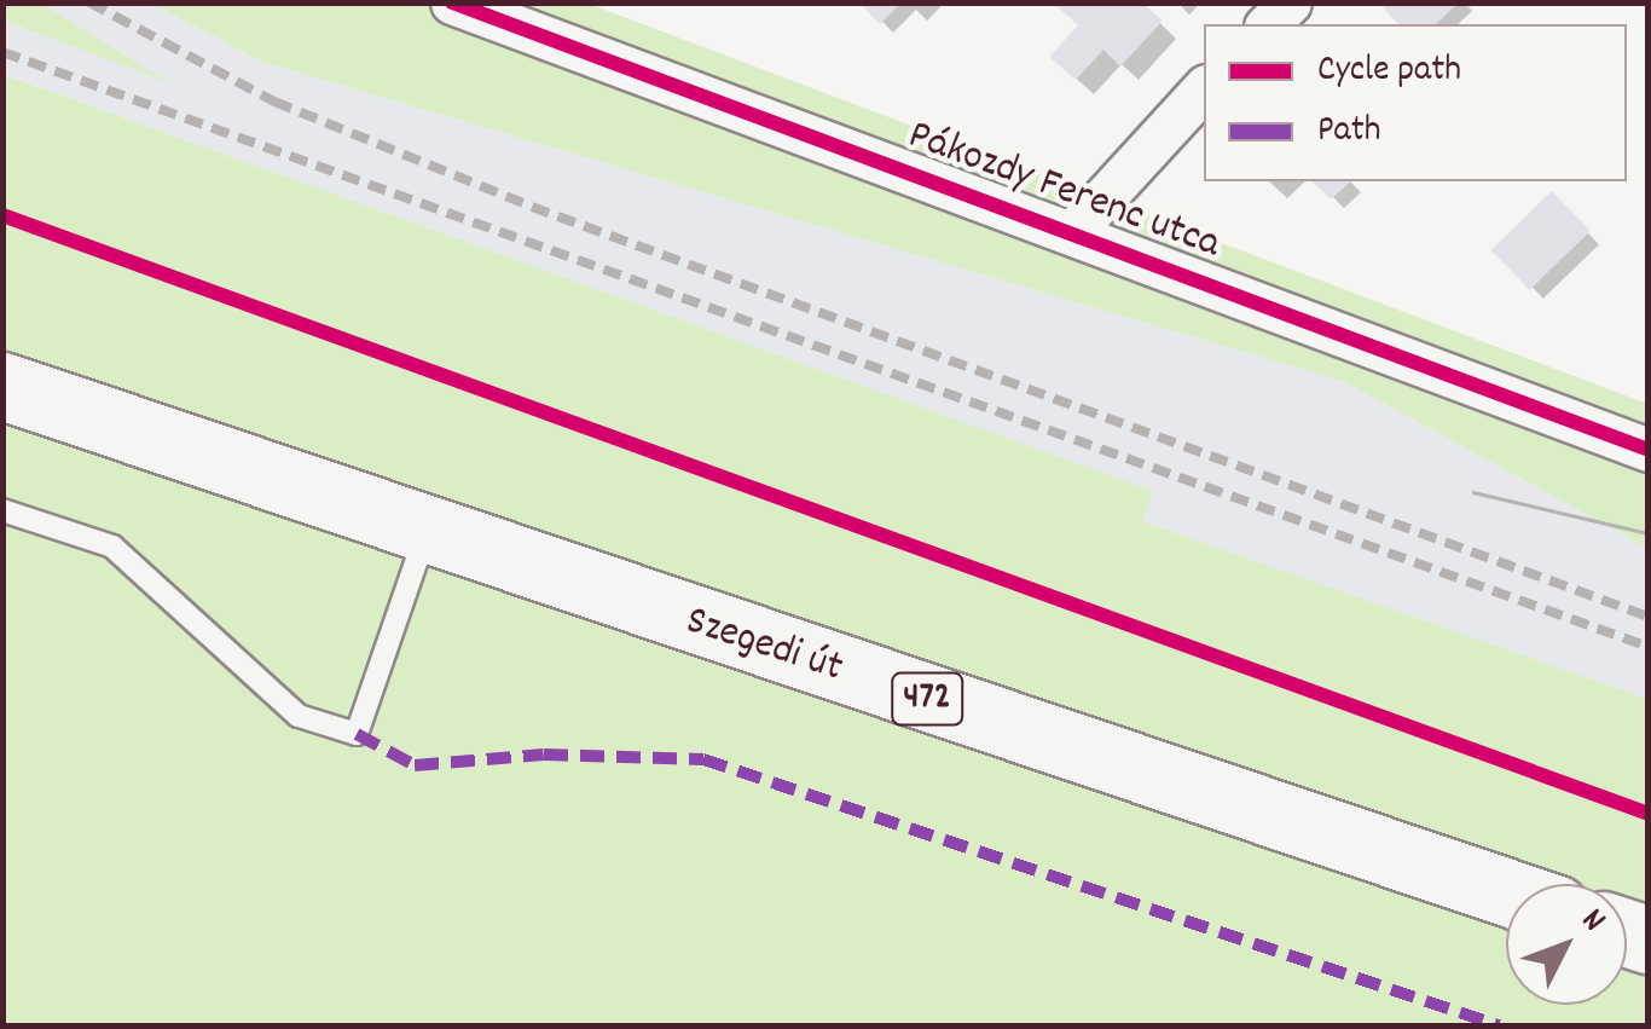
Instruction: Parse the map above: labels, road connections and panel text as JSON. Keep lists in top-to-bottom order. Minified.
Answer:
{"streets":{"main road":["Szegedi út","472"],"street":["Pákozdy Ferenc utca"]},"legend":["Cycle path","Path"],"north":"top right"}
